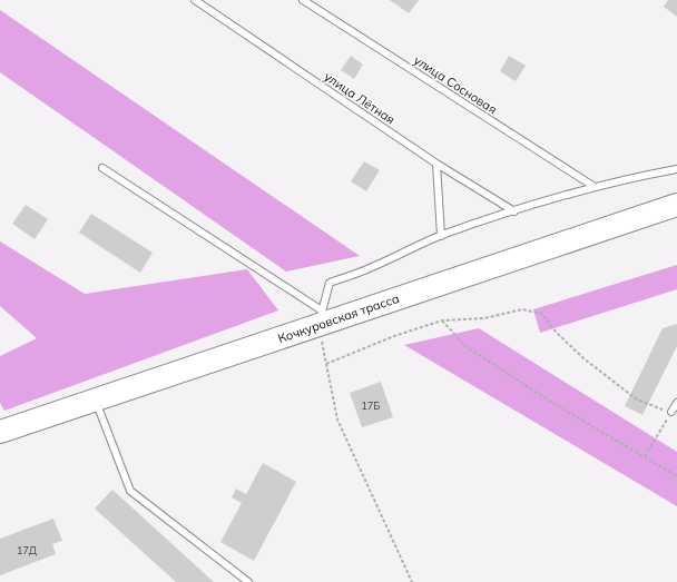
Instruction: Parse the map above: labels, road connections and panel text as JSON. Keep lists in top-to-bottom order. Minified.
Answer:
{"streets":{"main road":["Кочкуровская трасса"],"lane":["улица Сосновая","улица Лётная"]},"house_numbers":["17Б","17Д"]}
